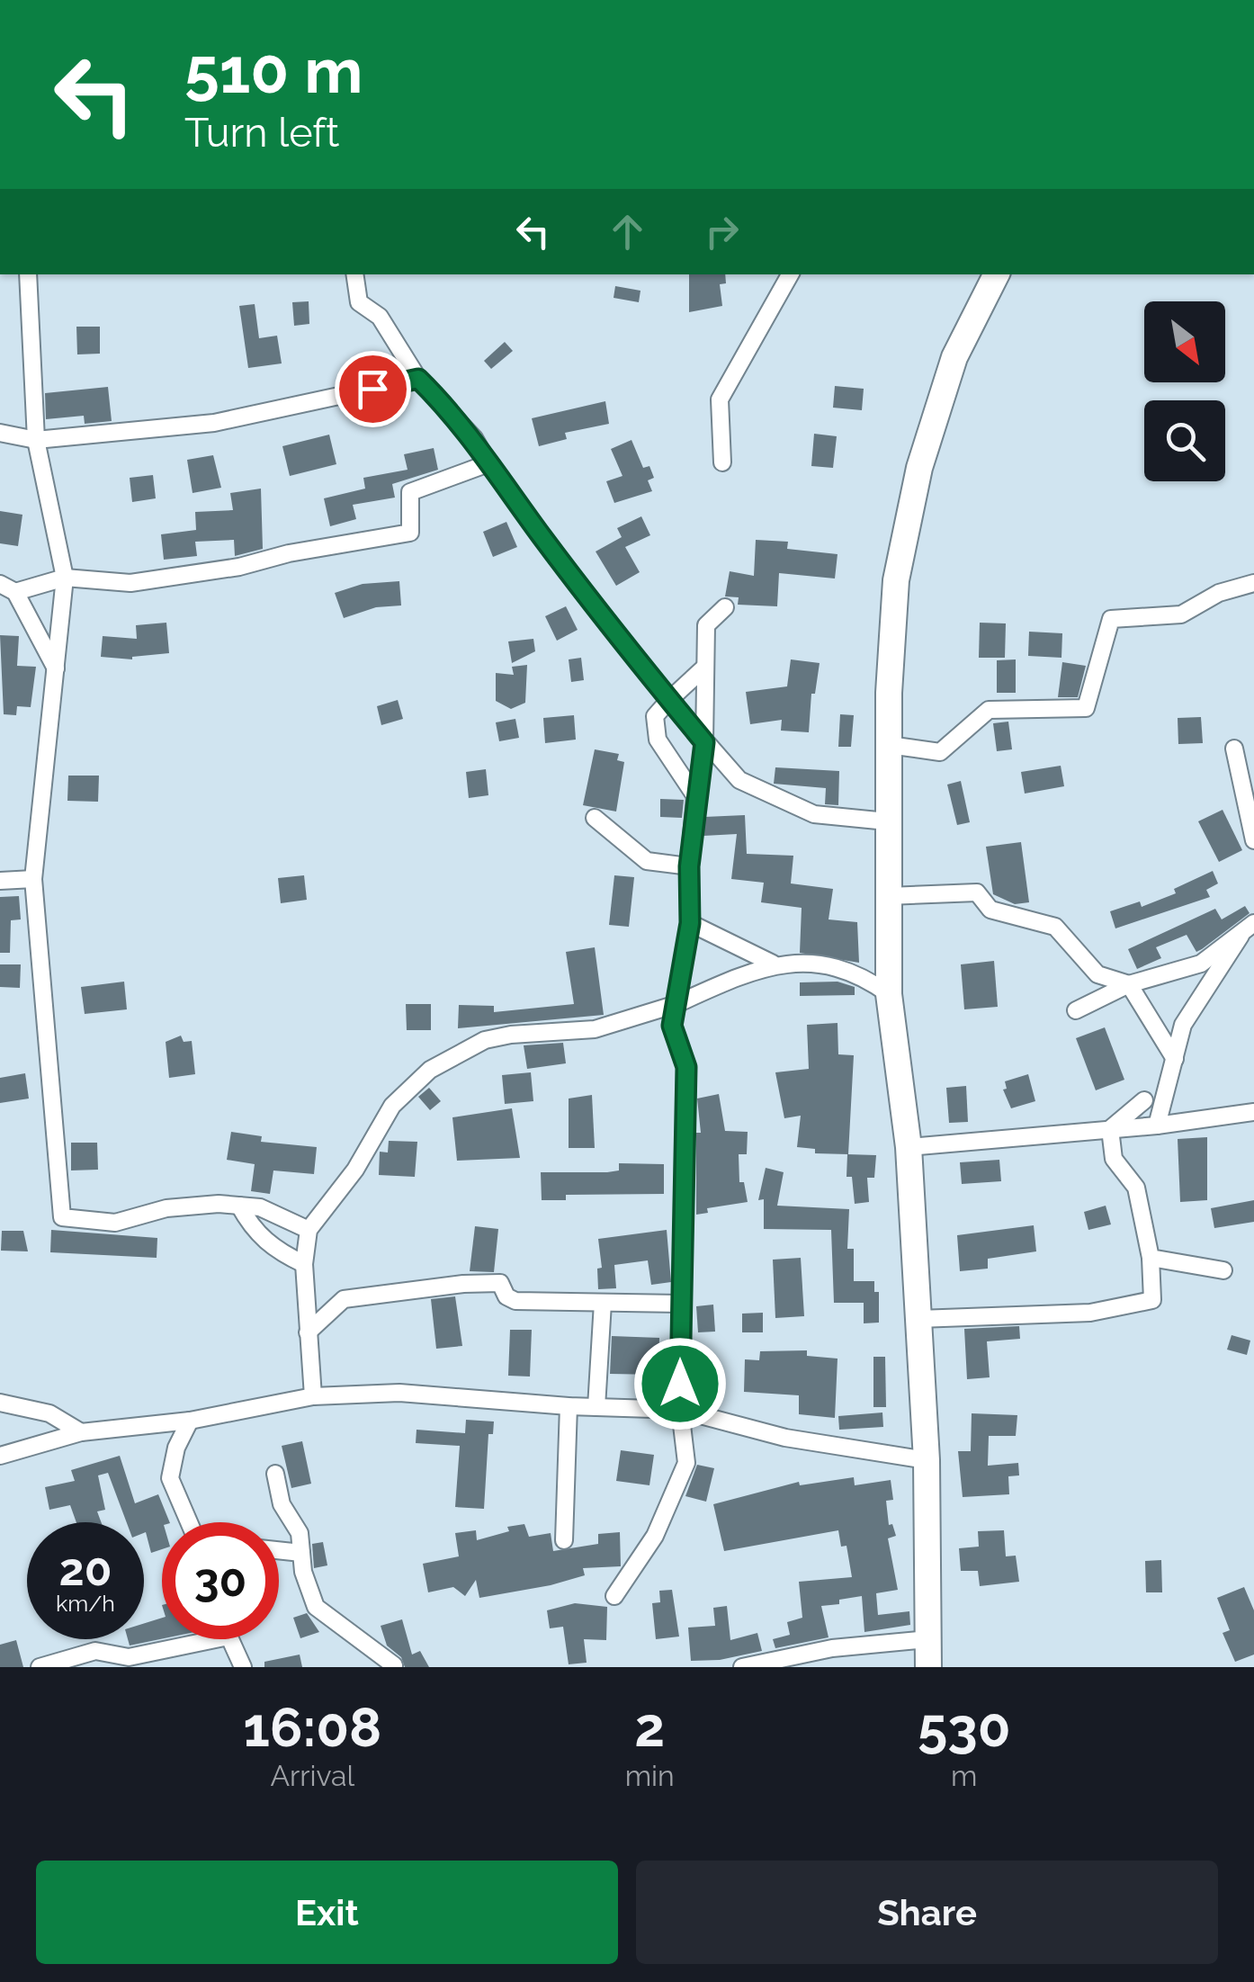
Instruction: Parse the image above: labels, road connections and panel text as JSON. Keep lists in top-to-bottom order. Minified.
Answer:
{"north":"bottom right","page":{"turn":["510 m","Turn left"],"speed":"20 km/h","limit":"30","eta":["16:08","Arrival","2","min","530","m"],"buttons":["Exit","Share"]}}
